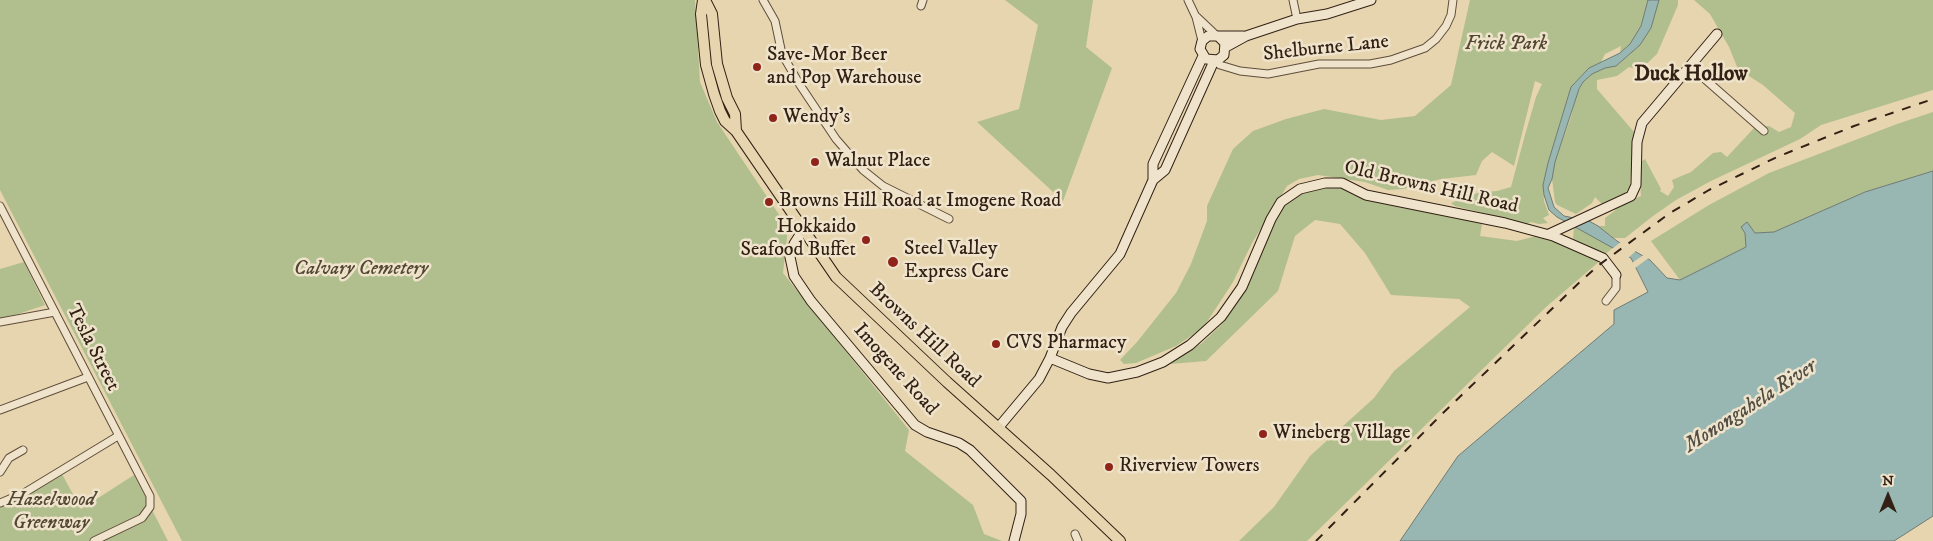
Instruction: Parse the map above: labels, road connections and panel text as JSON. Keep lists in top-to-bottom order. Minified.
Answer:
{"streets":{"main road":["Browns Hill Road"],"street":["Shelburne Lane","Old Browns Hill Road","Tesla Street","Imogene Road"]},"crossings":[["Browns Hill Road","Imogene Road"]],"districts":["Duck Hollow"],"water":["Monongahela River"],"parks":["Frick Park","Calvary Cemetery","Hazelwood Greenway"],"places":["Save-Mor Beer and Pop Warehouse","Wendy's","Walnut Place","Browns Hill Road at Imogene Road","Hokkaido Seafood Buffet","Steel Valley Express Care","CVS Pharmacy","Wineberg Village","Riverview Towers"],"north":"top"}
